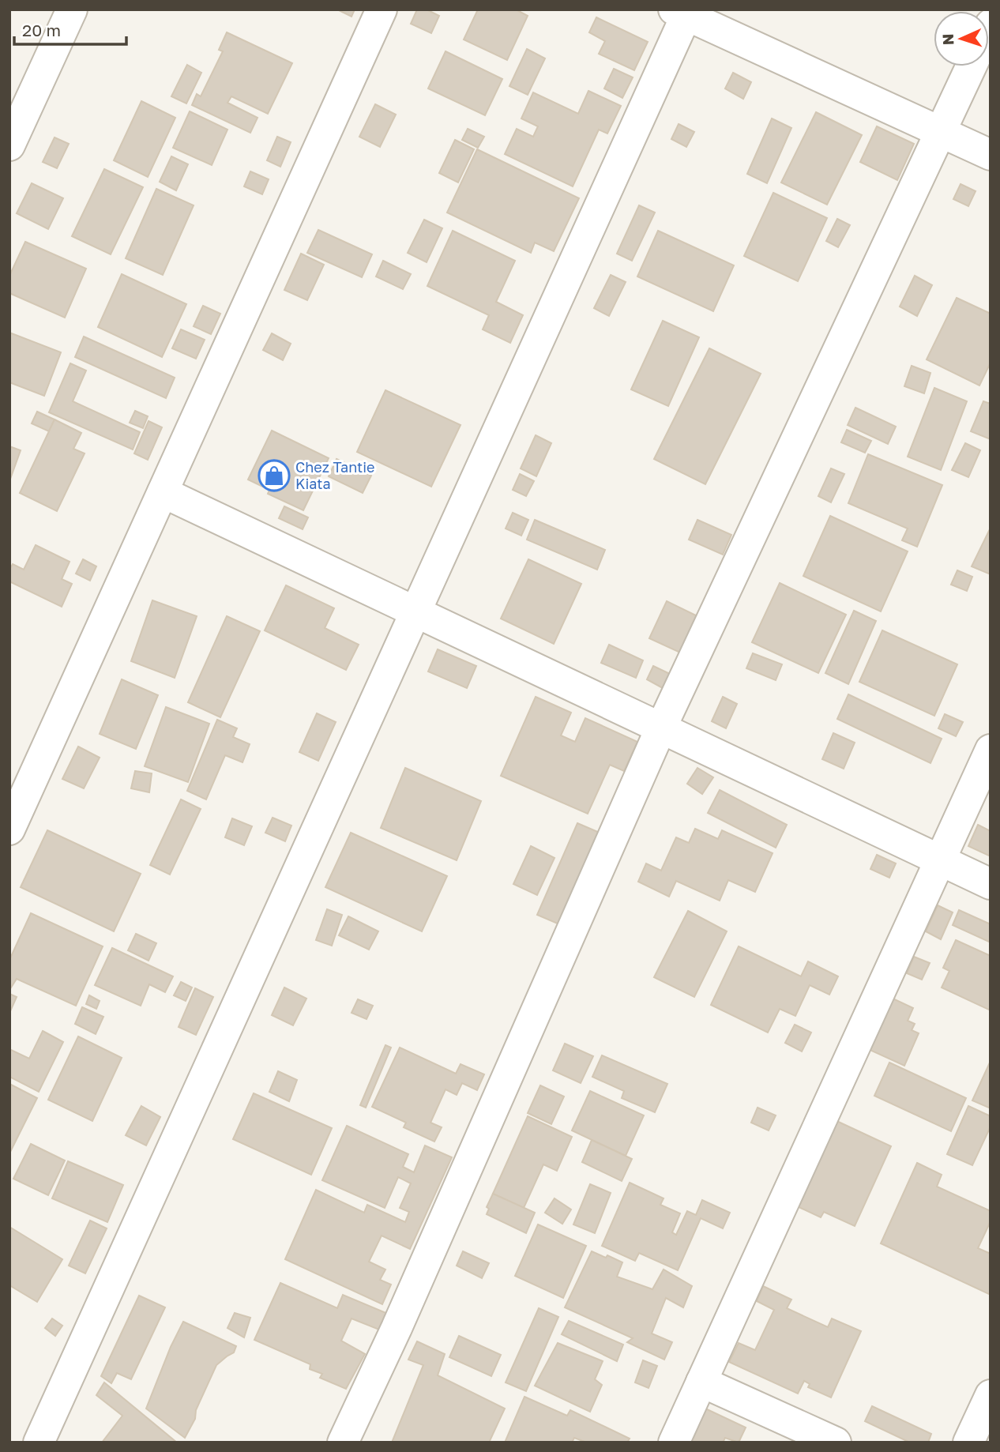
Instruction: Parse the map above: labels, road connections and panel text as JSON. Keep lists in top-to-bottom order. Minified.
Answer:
{"places":{"shop":["Chez Tantie Kiata"]},"scale_bar":"20 m","north":"left"}
